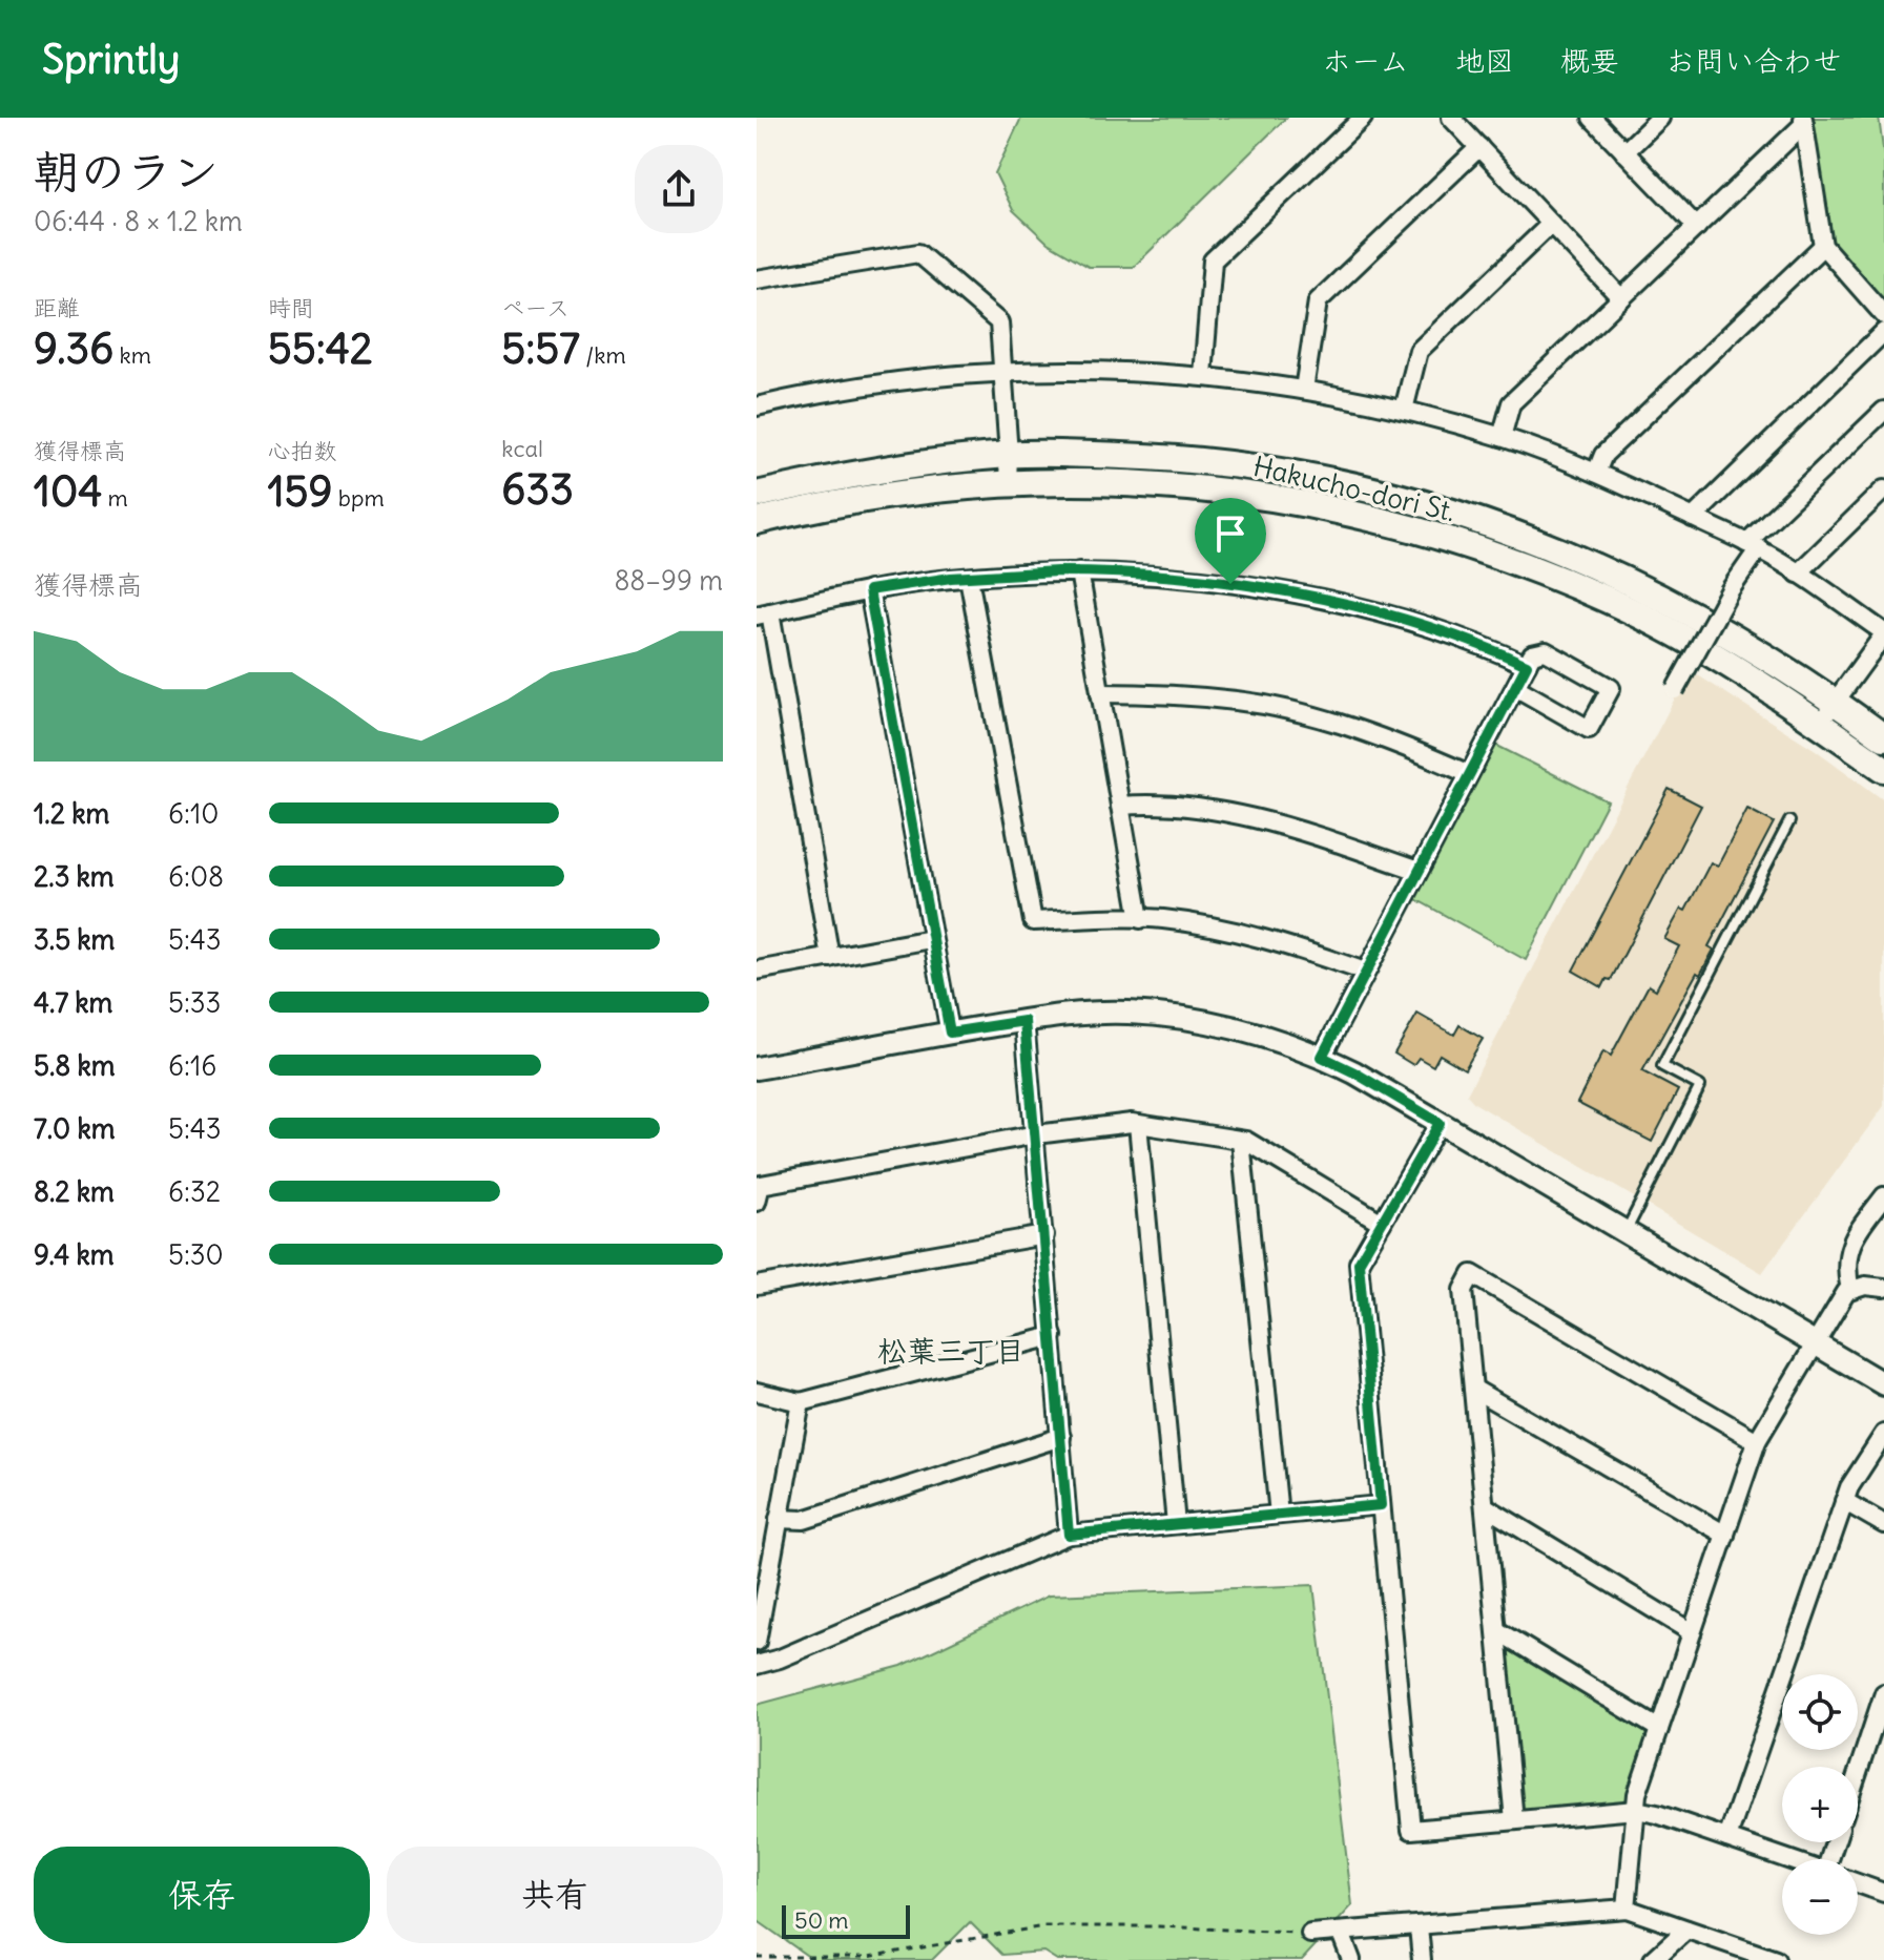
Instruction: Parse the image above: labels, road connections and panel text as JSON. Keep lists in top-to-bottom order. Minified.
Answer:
{"streets":{"main road":["Hakucho-dori St."]},"districts":["松葉三丁目"],"scale_bar":"50 m","page":{"header":"Sprintly","nav":["ホーム","地図","概要","お問い合わせ"],"heading":["朝のラン","06:44 · 8 × 1.2 km"],"stats":[["距離","9.36 km"],["時間","55:42"],["ペース","5:57 /km"],["獲得標高","104 m"],["心拍数","159 bpm"],["kcal","633"]],"chart":["獲得標高","88–99 m"],"list":[{"name":"1.2 km","note":"6:10"},{"name":"2.3 km","note":"6:08"},{"name":"3.5 km","note":"5:43"},{"name":"4.7 km","note":"5:33"},{"name":"5.8 km","note":"6:16"},{"name":"7.0 km","note":"5:43"},{"name":"8.2 km","note":"6:32"},{"name":"9.4 km","note":"5:30"}],"map_buttons":["+","−"],"buttons":["保存","共有"],"scale":"50 m"}}
